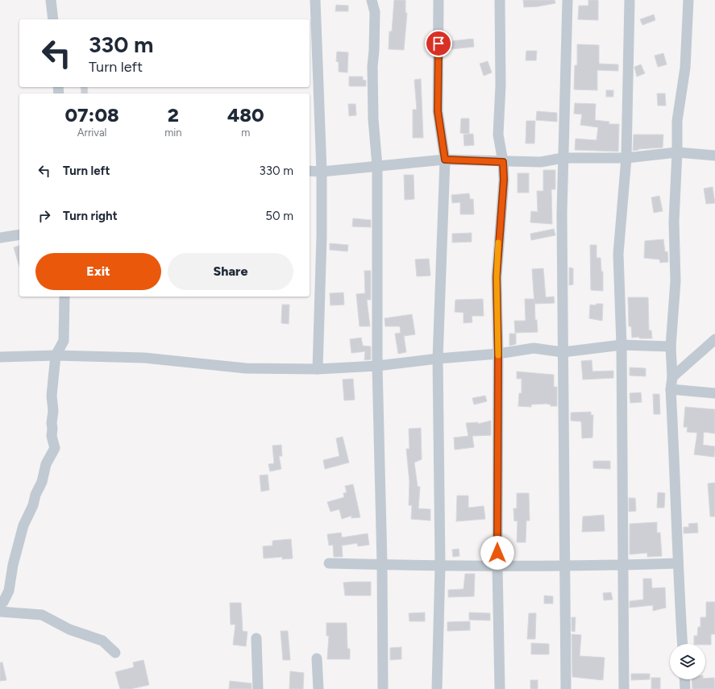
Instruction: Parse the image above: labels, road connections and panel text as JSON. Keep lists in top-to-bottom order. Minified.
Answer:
{"page":{"turn":["330 m","Turn left"],"eta":["07:08","Arrival","2","min","480","m"],"list":[{"name":"Turn left","value":"330 m"},{"name":"Turn right","value":"50 m"}],"buttons":["Exit","Share"]}}
